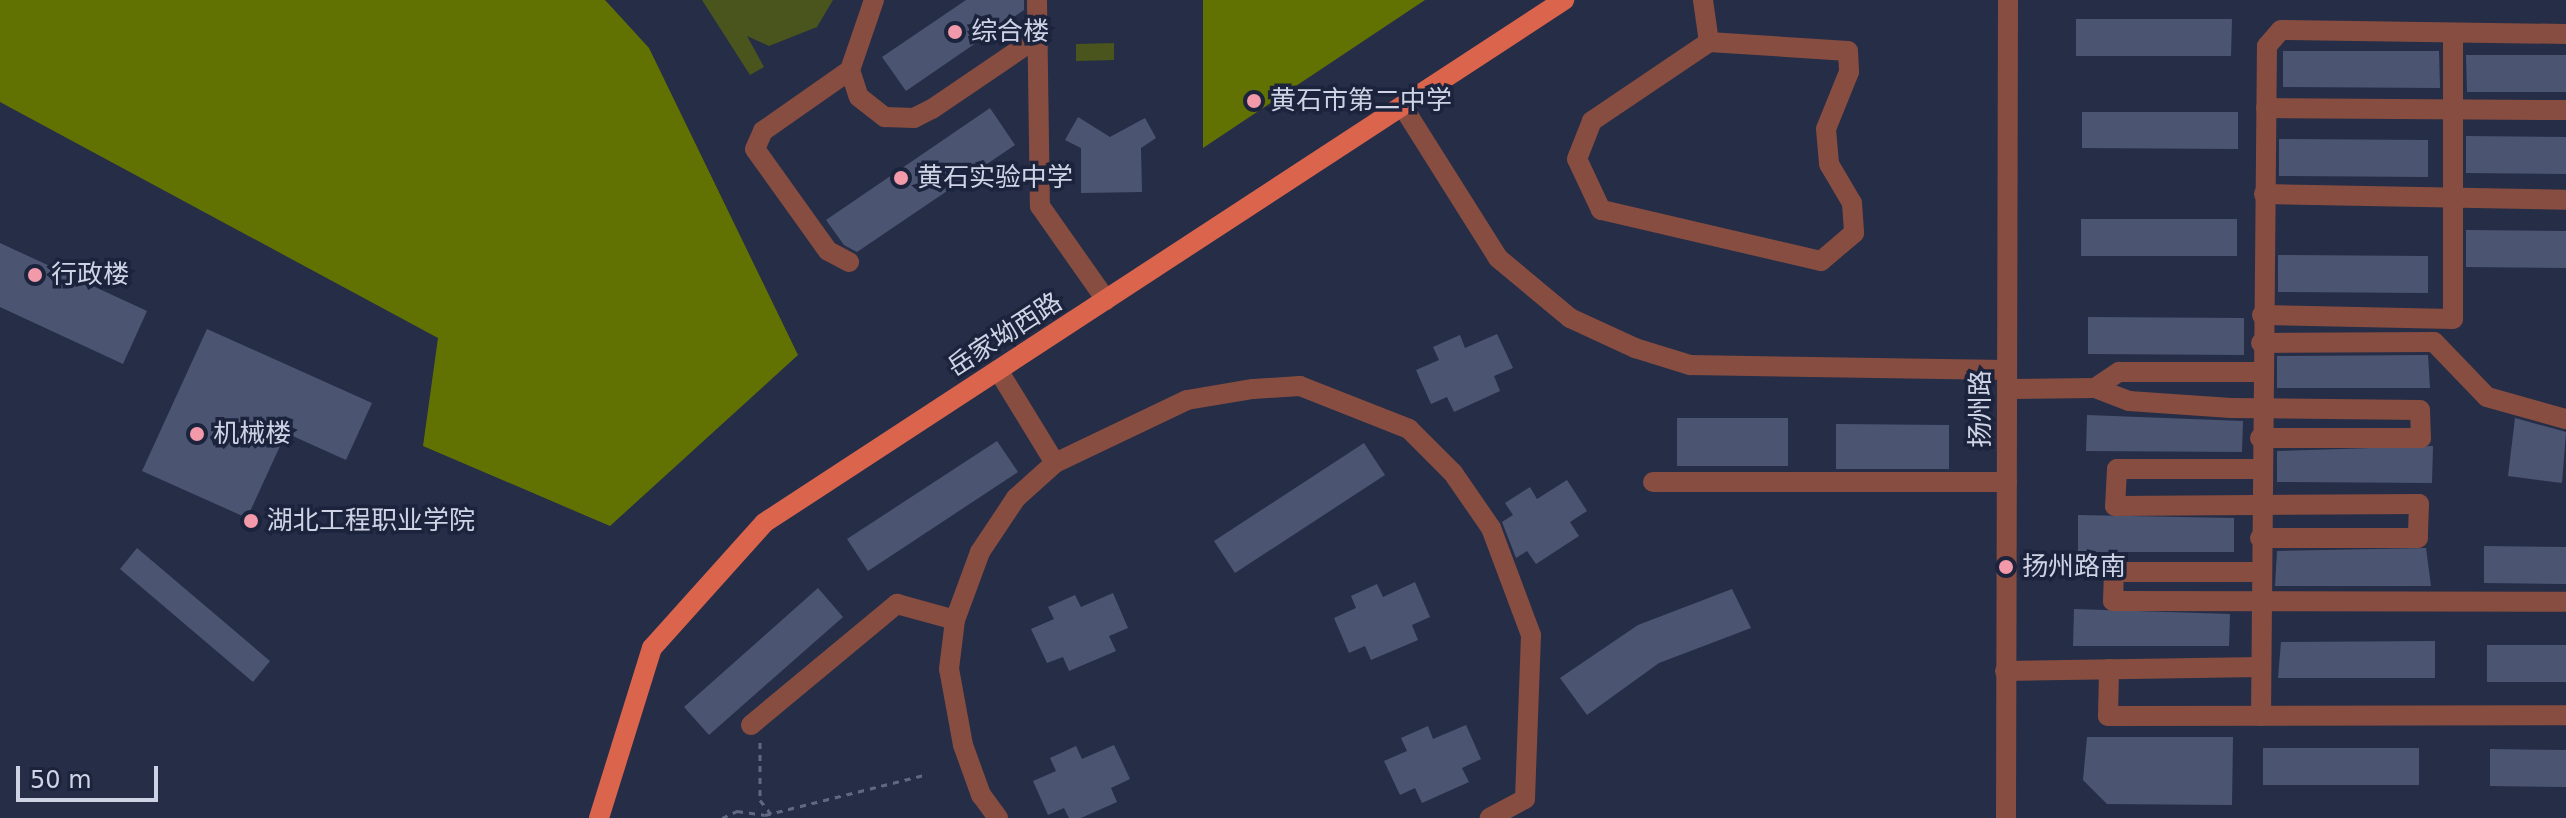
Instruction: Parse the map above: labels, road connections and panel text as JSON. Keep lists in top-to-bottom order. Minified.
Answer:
{"streets":{"main road":["岳家坳西路"],"street":["扬州路"]},"places":["综合楼","黄石市第二中学","黄石实验中学","行政楼","机械楼","湖北工程职业学院","扬州路南"],"scale_bar":"50 m"}
